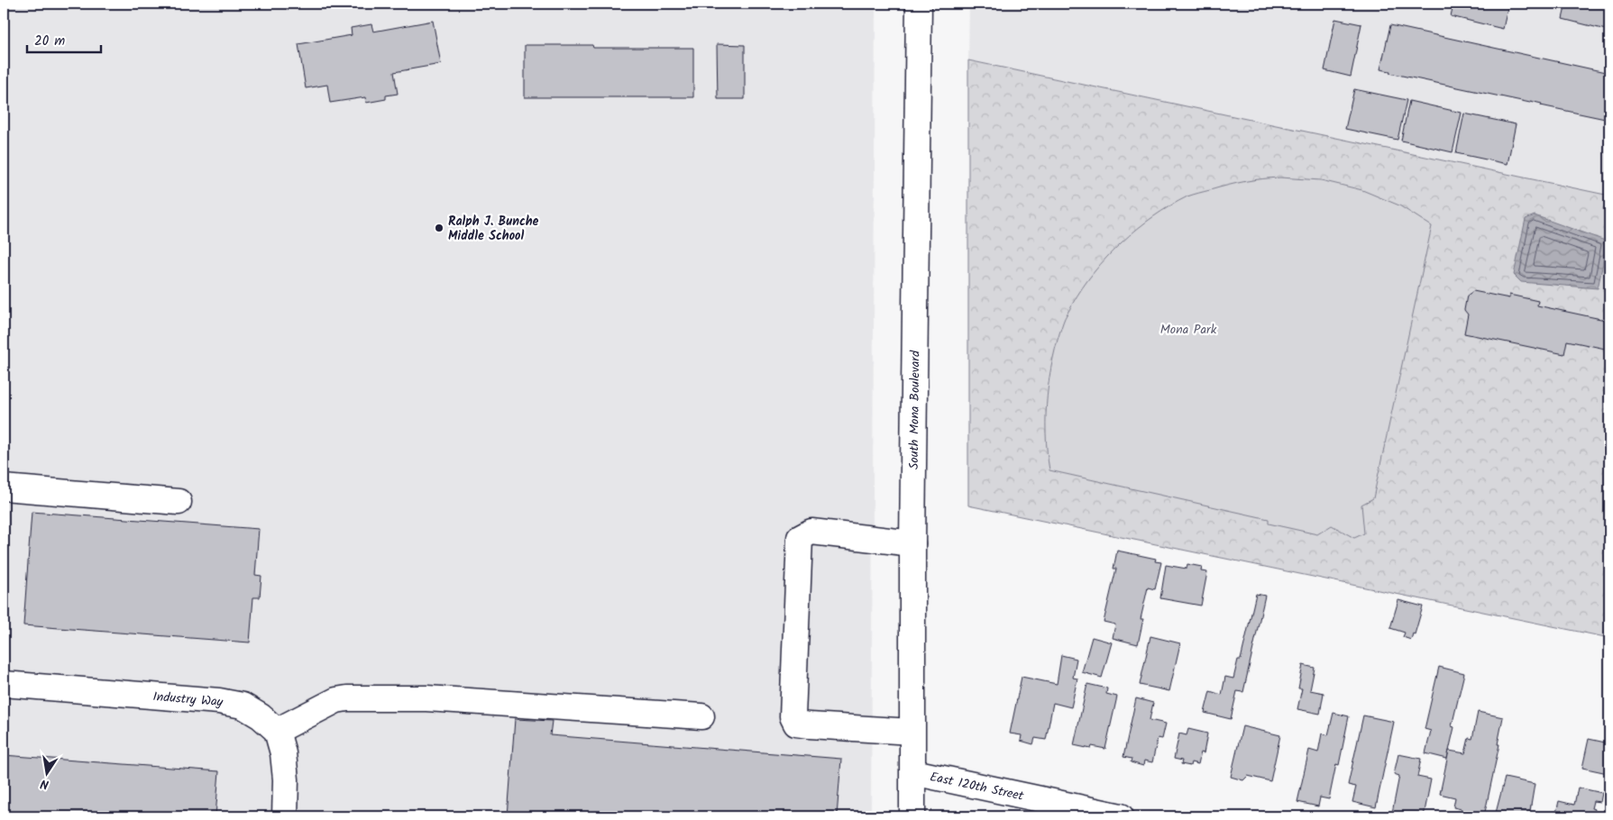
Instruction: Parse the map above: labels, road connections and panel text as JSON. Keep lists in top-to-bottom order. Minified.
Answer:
{"streets":{"street":["South Mona Boulevard","Industry Way","East 120th Street"]},"crossings":[["South Mona Boulevard","East 120th Street"]],"parks":["Mona Park"],"places":["Ralph J. Bunche Middle School"],"scale_bar":"20 m","north":"bottom"}
